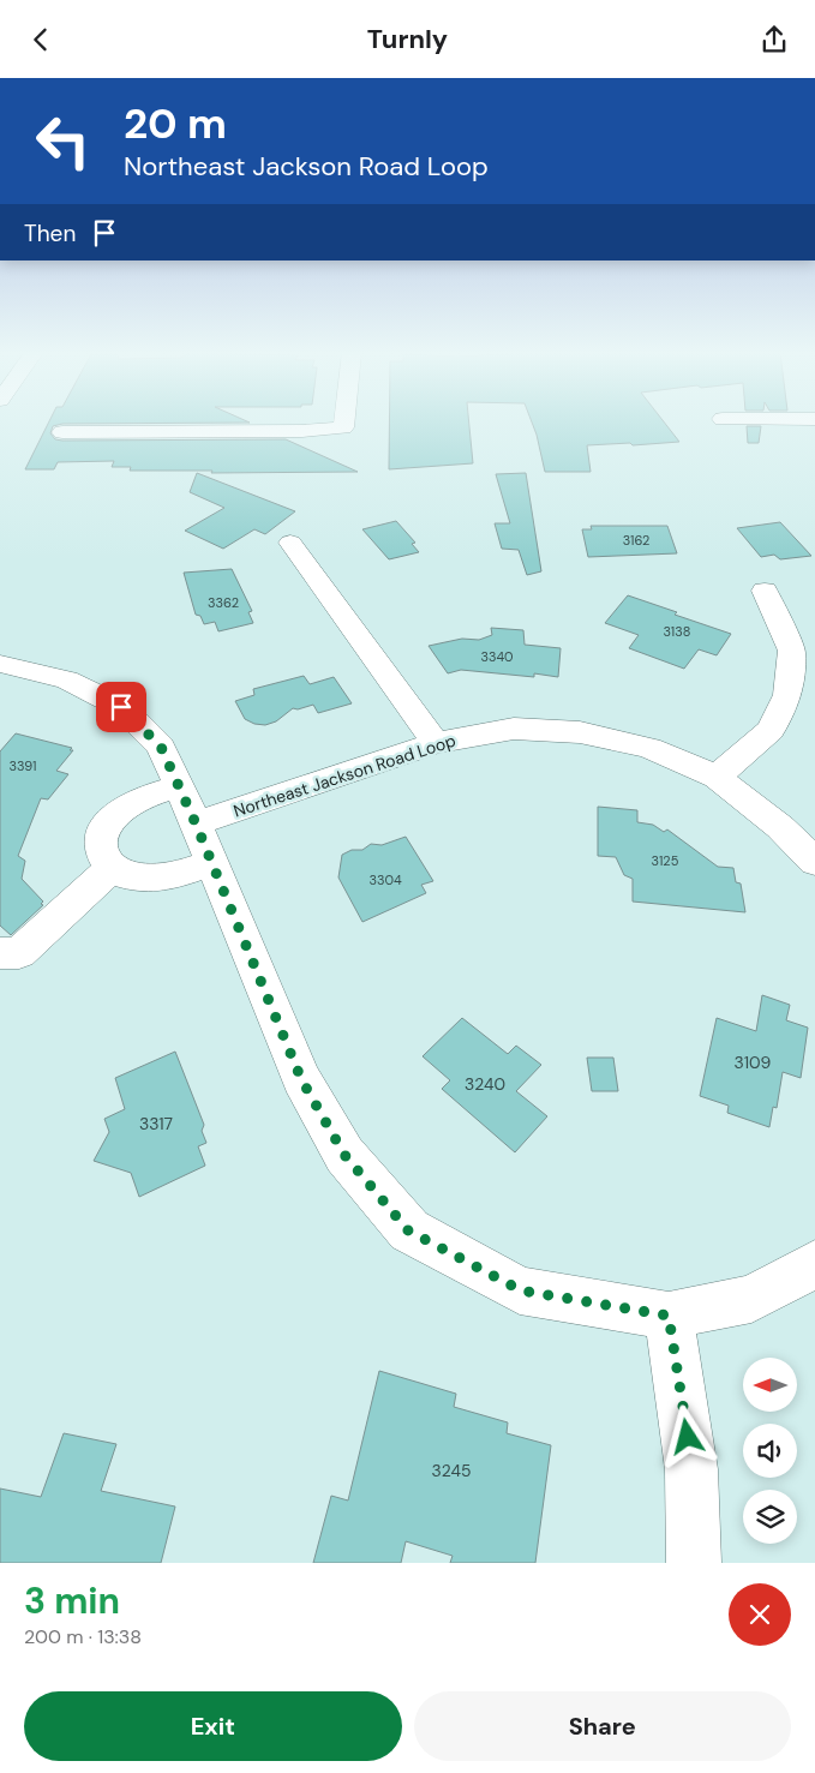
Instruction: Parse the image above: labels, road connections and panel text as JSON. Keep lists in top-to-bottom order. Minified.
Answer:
{"streets":{"street":["Northeast Jackson Road Loop"]},"house_numbers":["3162","3362","3138","3340","3391","3125","3304","3109","3240","3317","3245"],"north":"left","page":{"header":"Turnly","turn":["20 m","Northeast Jackson Road Loop"],"then":"Then","heading":["3 min","200 m · 13:38"],"buttons":["Exit","Share"]}}
